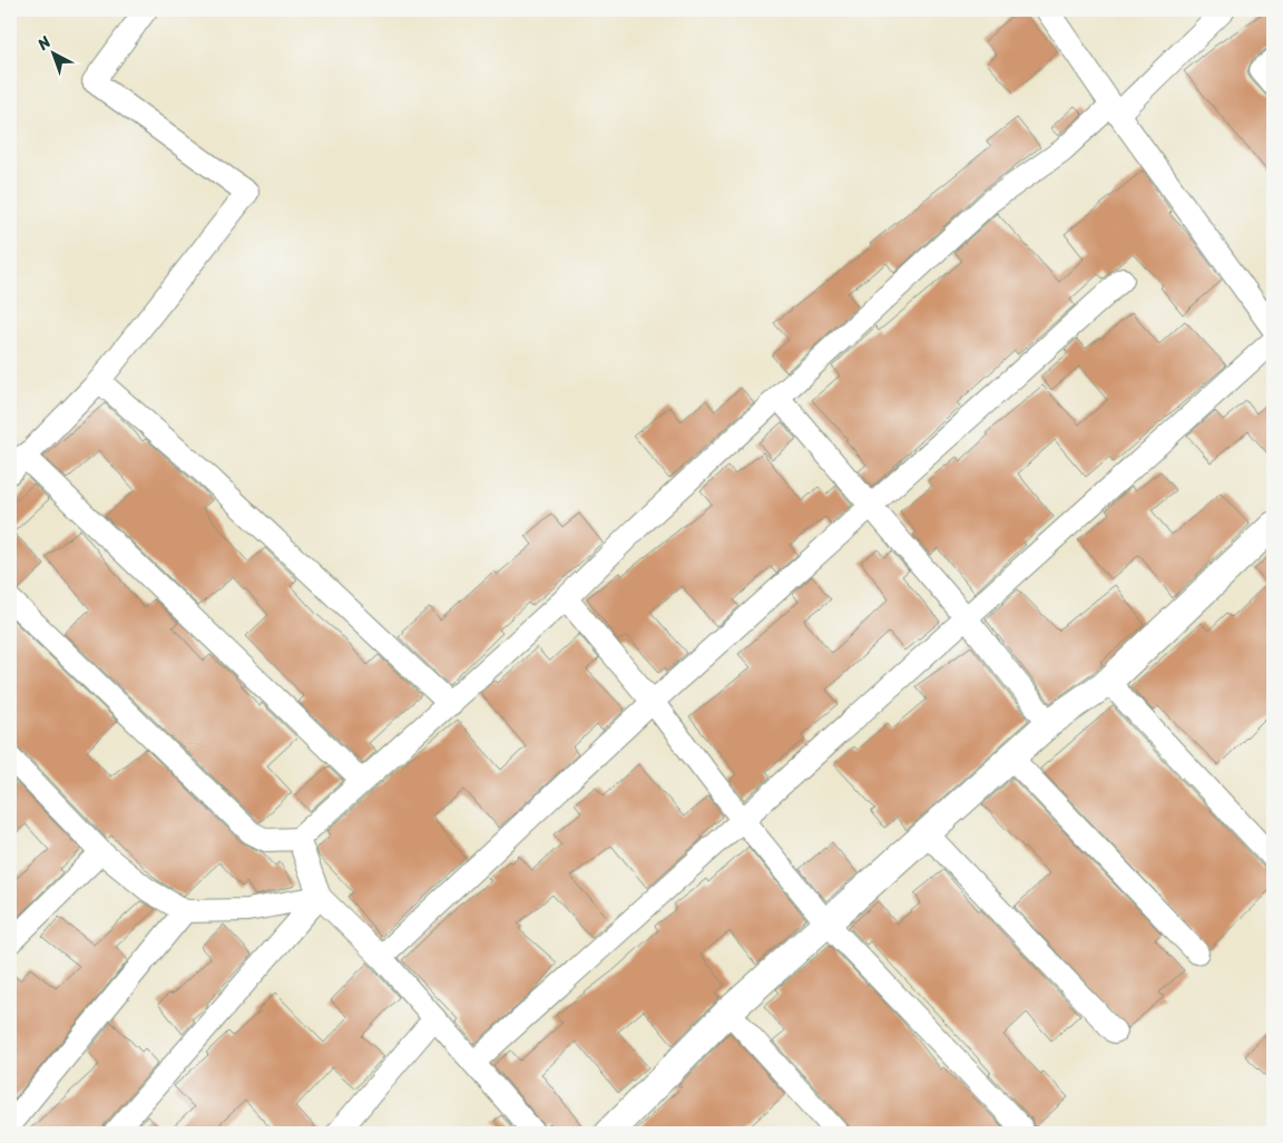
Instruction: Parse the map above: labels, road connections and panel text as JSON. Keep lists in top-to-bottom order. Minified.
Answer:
{"north":"top left"}
